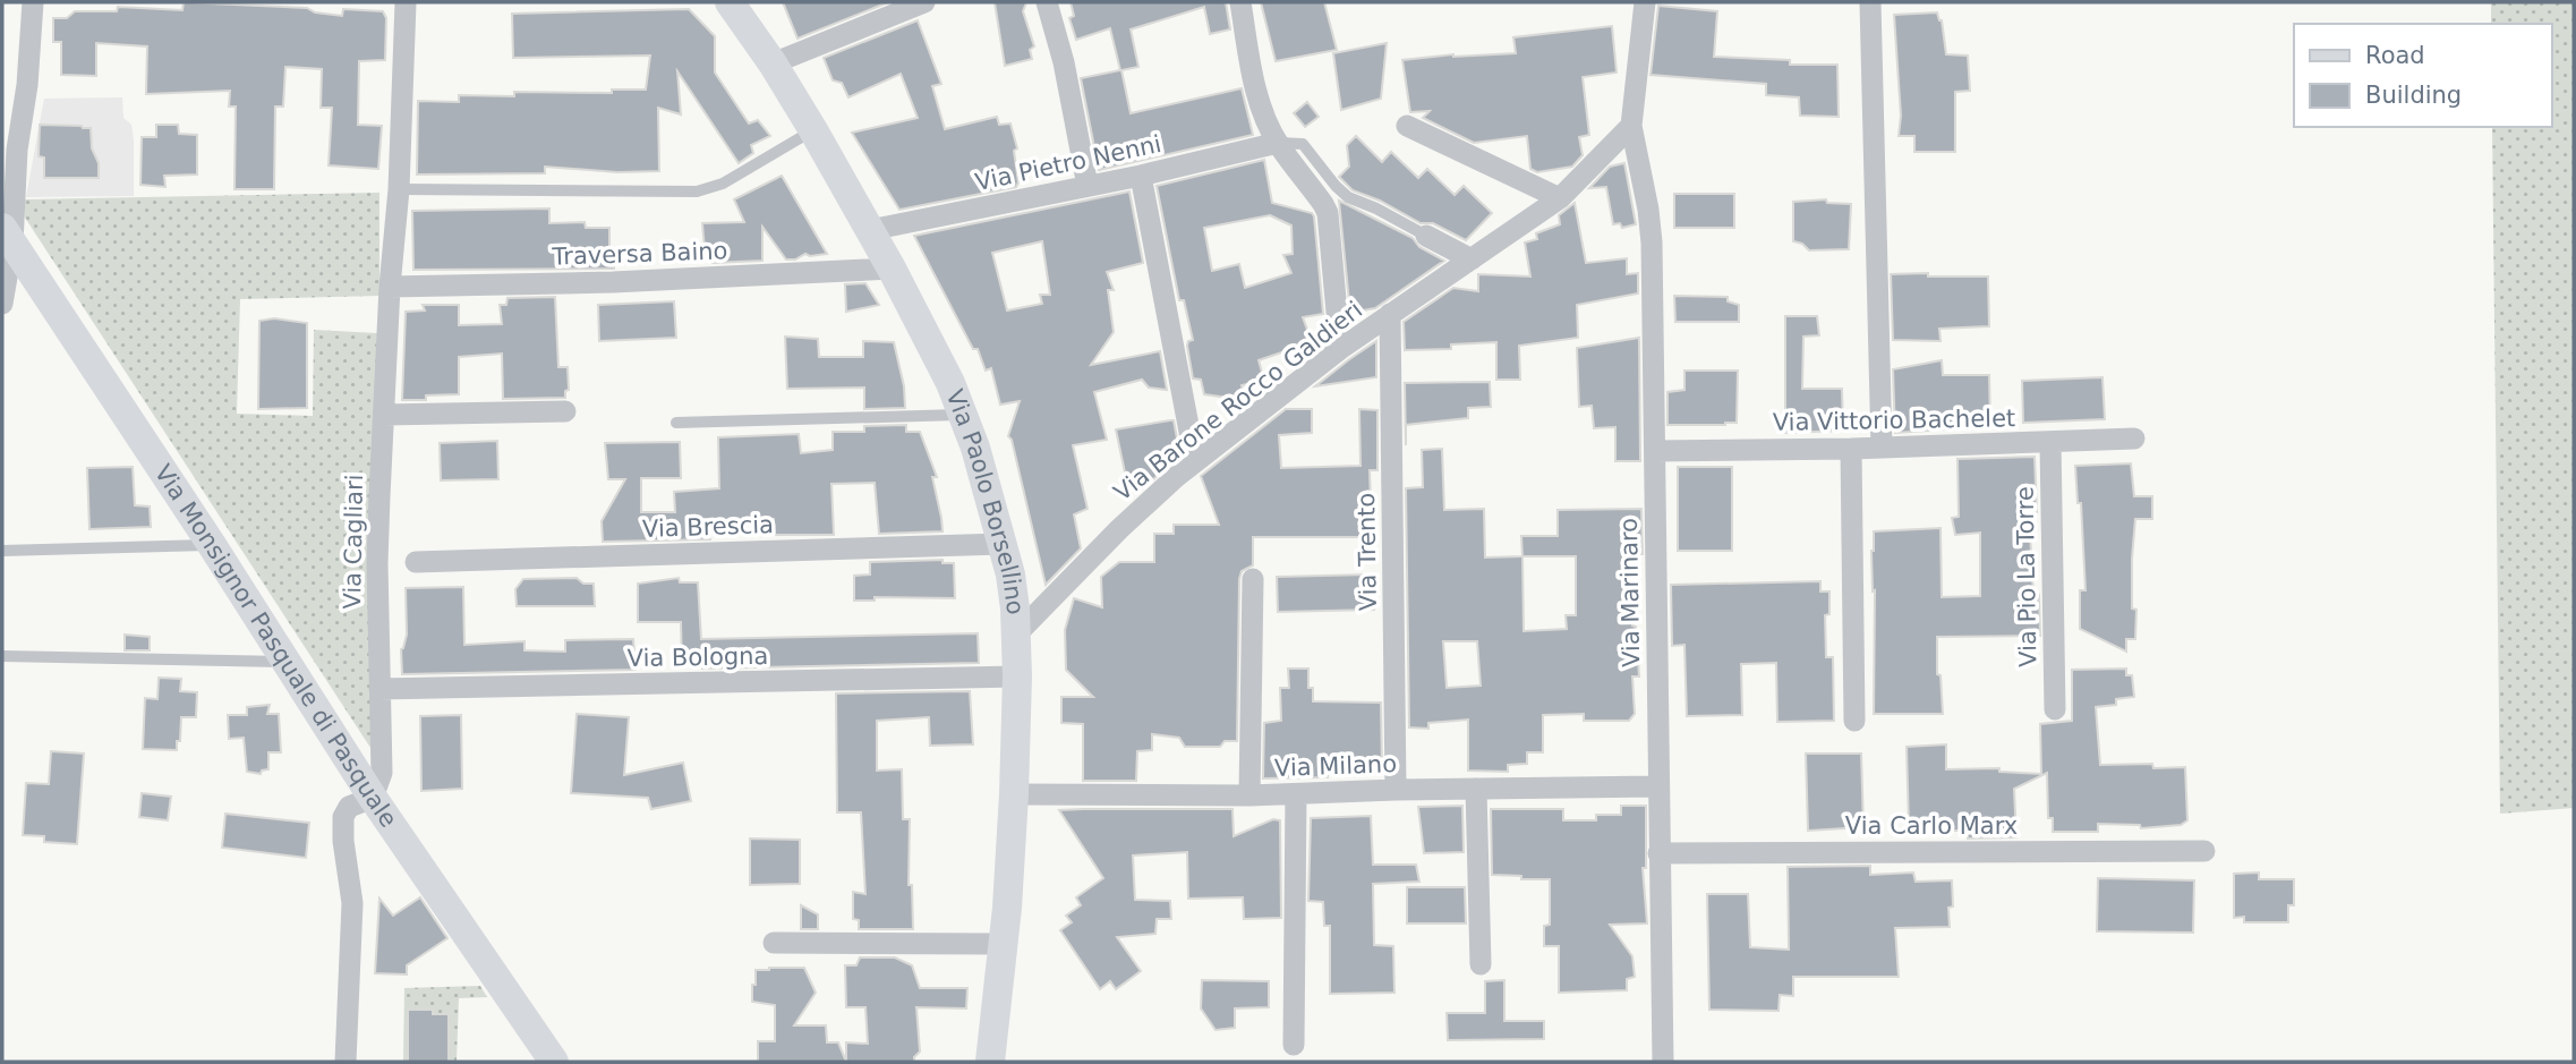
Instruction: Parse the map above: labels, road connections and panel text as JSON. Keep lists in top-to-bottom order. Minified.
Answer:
{"streets":{"street":["Via Pietro Nenni","Traversa Baino","Via Barone Rocco Galdieri","Via Vittorio Bachelet","Via Paolo Borsellino","Via Brescia","Via Cagliari","Via Trento","Via Pio La Torre","Via Marinaro","Via Monsignor Pasquale di Pasquale","Via Bologna","Via Milano","Via Carlo Marx"]},"crossings":[["Via Pietro Nenni","Via Paolo Borsellino"],["Traversa Baino","Via Paolo Borsellino"],["Traversa Baino","Via Cagliari"],["Via Barone Rocco Galdieri","Via Paolo Borsellino"],["Via Barone Rocco Galdieri","Via Trento"],["Via Barone Rocco Galdieri","Via Marinaro"],["Via Vittorio Bachelet","Via Pio La Torre"],["Via Vittorio Bachelet","Via Marinaro"],["Via Paolo Borsellino","Via Brescia"],["Via Paolo Borsellino","Via Bologna"],["Via Paolo Borsellino","Via Milano"],["Via Cagliari","Via Monsignor Pasquale di Pasquale"],["Via Cagliari","Via Bologna"],["Via Trento","Via Milano"],["Via Marinaro","Via Milano"],["Via Marinaro","Via Carlo Marx"]],"legend":["Road","Building"]}
